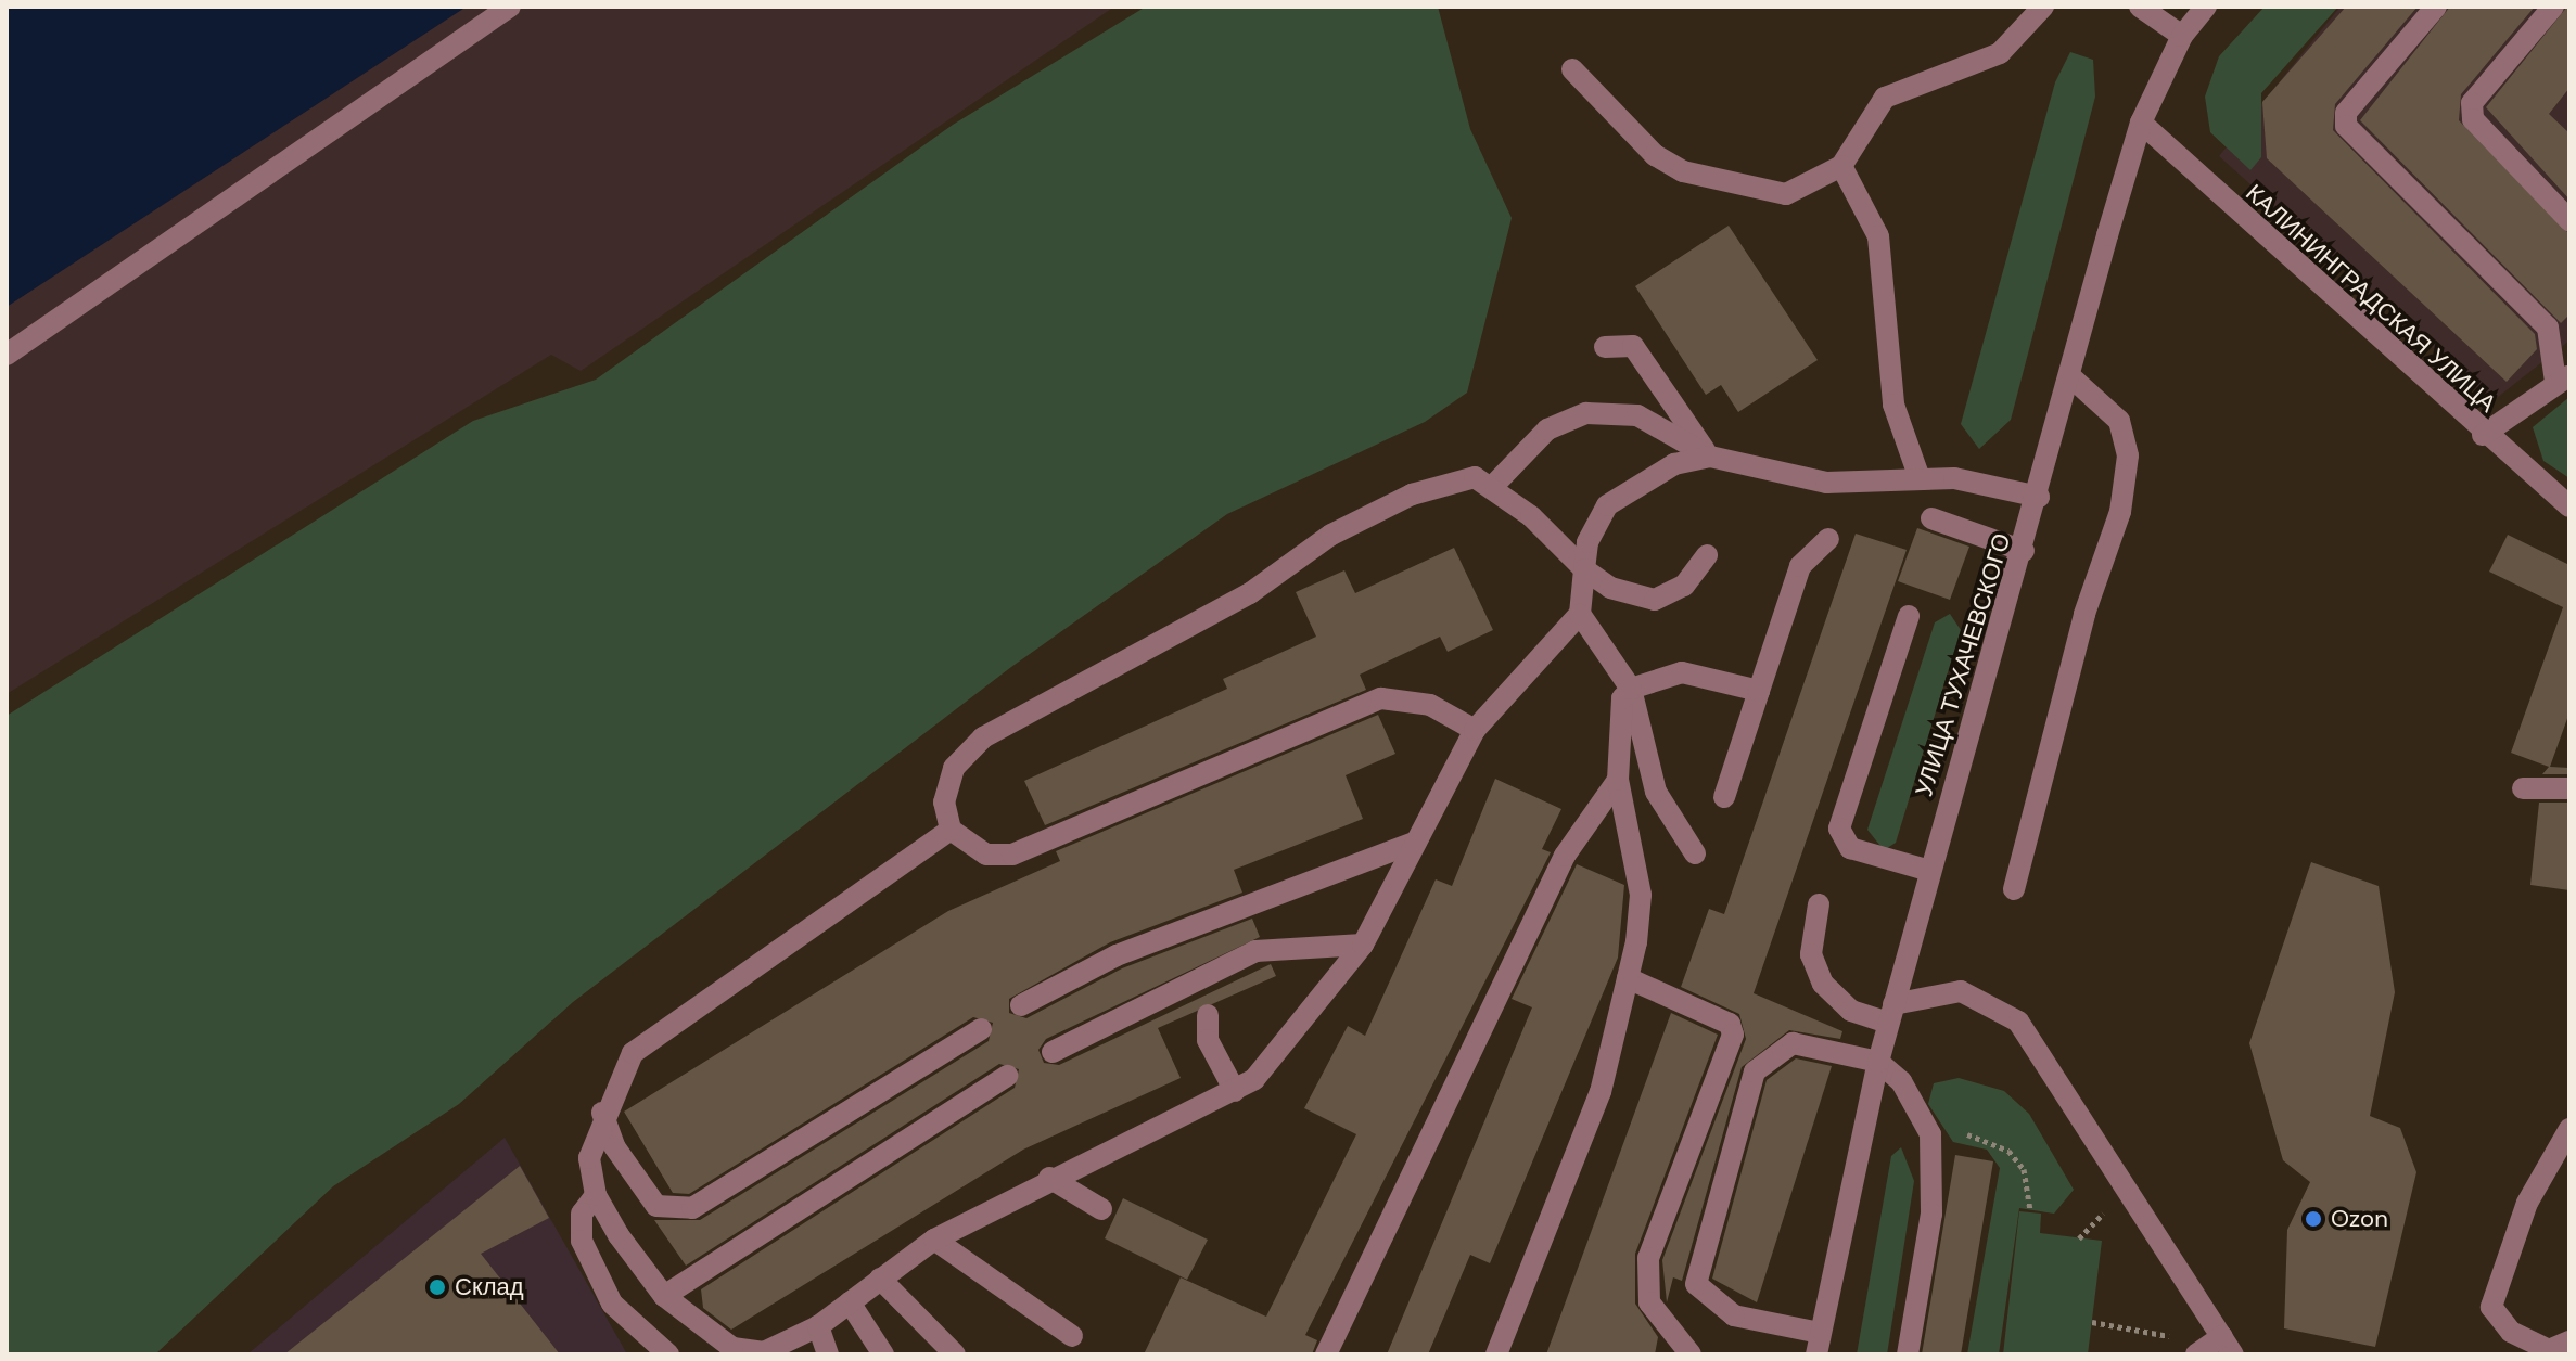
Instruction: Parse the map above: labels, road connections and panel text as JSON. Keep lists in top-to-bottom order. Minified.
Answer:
{"streets":{"street":["КАЛИНИНГРАДСКАЯ УЛИЦА","УЛИЦА ТУХАЧЕВСКОГО"]},"crossings":[["КАЛИНИНГРАДСКАЯ УЛИЦА","УЛИЦА ТУХАЧЕВСКОГО"]],"places":["Ozon","Склад"]}
